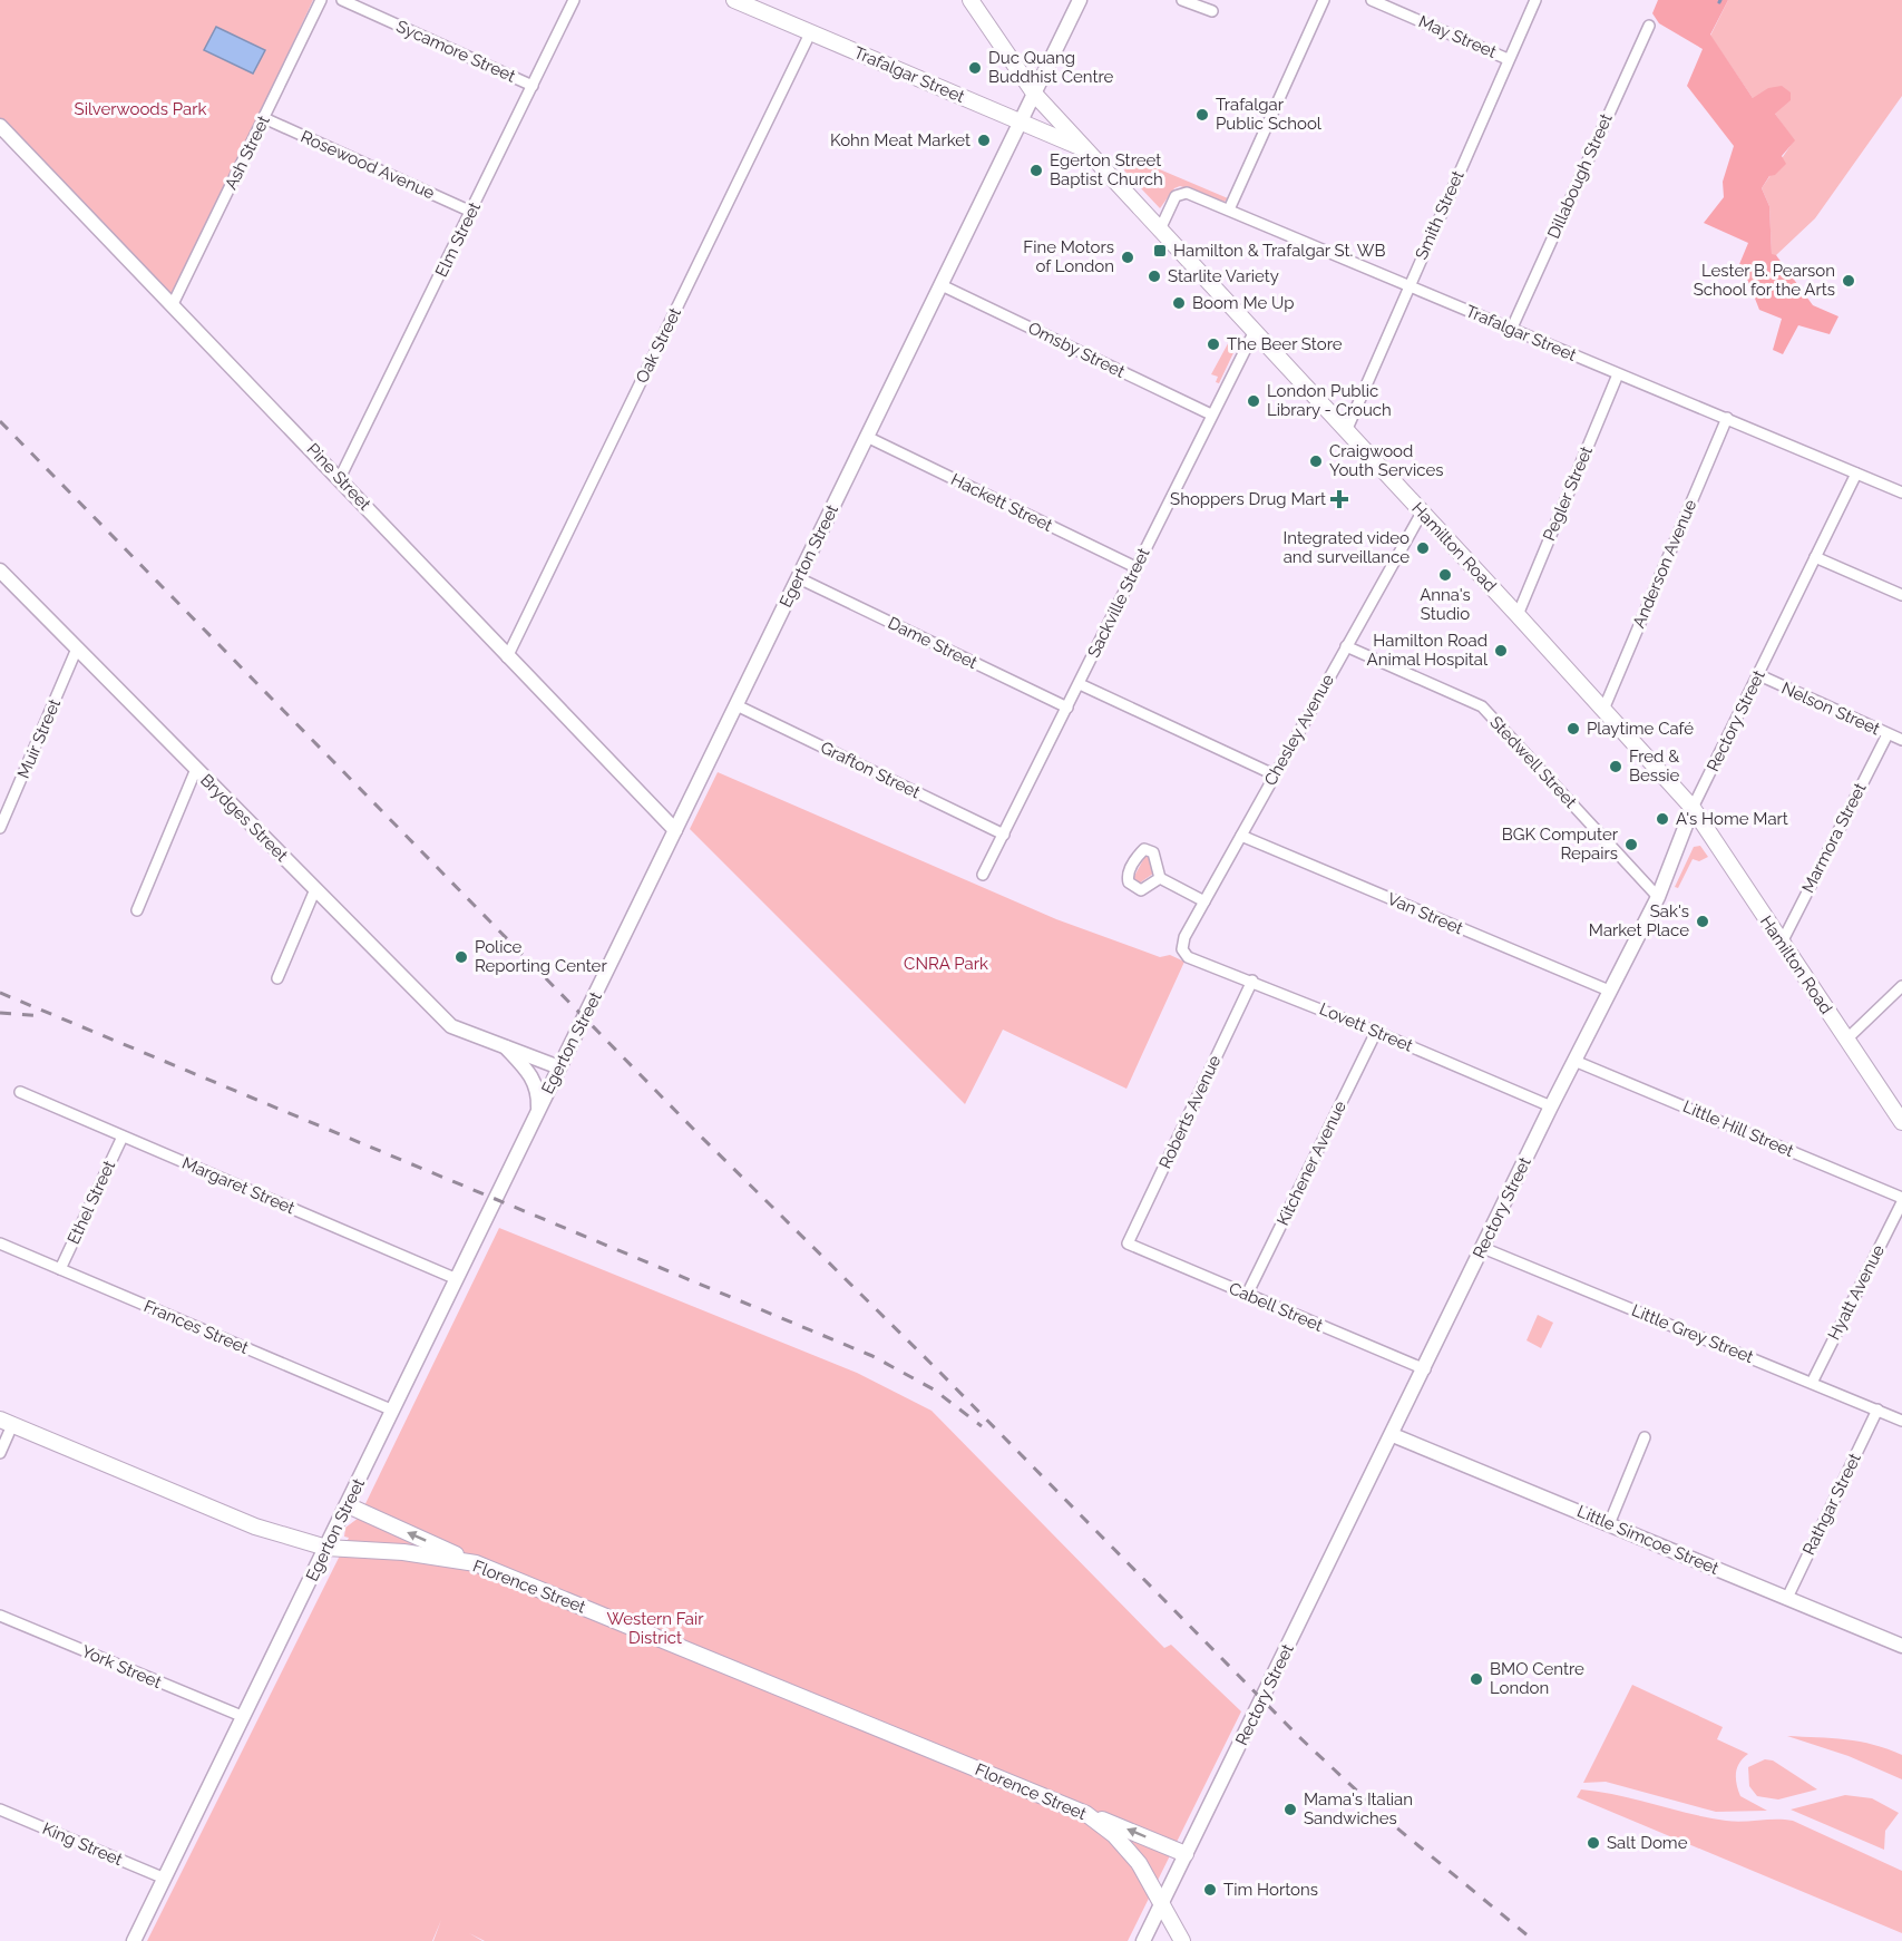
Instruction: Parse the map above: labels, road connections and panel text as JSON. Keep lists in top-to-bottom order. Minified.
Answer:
{"streets":{"main road":["Trafalgar Street","Hamilton Road","Florence Street"],"street":["May Street","Sycamore Street","Ash Street","Rosewood Avenue","Dillabough Street","Smith Street","Elm Street","Oak Street","Omsby Street","Pine Street","Pegler Street","Hackett Street","Egerton Street","Anderson Avenue","Sackville Street","Dame Street","Nelson Street","Rectory Street","Chesley Avenue","Muir Street","Stedwell Street","Grafton Street","Brydges Street","Marmora Street","Van Street","Lovett Street","Roberts Avenue","Little Hill Street","Kitchener Avenue","Margaret Street","Ethel Street","Hyatt Avenue","Cabell Street","Frances Street","Little Grey Street","Rathgar Street","Little Simcoe Street","York Street","King Street"]},"crossings":[["May Street","Smith Street"],["Sycamore Street","Elm Street"],["Trafalgar Street","Dillabough Street"],["Trafalgar Street","Smith Street"],["Trafalgar Street","Oak Street"],["Trafalgar Street","Pegler Street"],["Trafalgar Street","Hamilton Road"],["Trafalgar Street","Egerton Street"],["Trafalgar Street","Anderson Avenue"],["Trafalgar Street","Rectory Street"],["Ash Street","Rosewood Avenue"],["Ash Street","Pine Street"],["Rosewood Avenue","Elm Street"],["Smith Street","Hamilton Road"],["Elm Street","Pine Street"],["Oak Street","Pine Street"],["Omsby Street","Egerton Street"],["Omsby Street","Sackville Street"],["Pine Street","Egerton Street"],["Pegler Street","Hamilton Road"],["Hackett Street","Egerton Street"],["Hackett Street","Sackville Street"],["Hamilton Road","Egerton Street"],["Hamilton Road","Anderson Avenue"],["Hamilton Road","Sackville Street"],["Hamilton Road","Rectory Street"],["Hamilton Road","Chesley Avenue"],["Hamilton Road","Marmora Street"],["Egerton Street","Dame Street"],["Egerton Street","Grafton Street"],["Egerton Street","Brydges Street"],["Egerton Street","Margaret Street"],["Egerton Street","Frances Street"],["Egerton Street","Florence Street"],["Egerton Street","York Street"],["Egerton Street","King Street"],["Sackville Street","Dame Street"],["Sackville Street","Grafton Street"],["Nelson Street","Rectory Street"],["Nelson Street","Marmora Street"],["Rectory Street","Stedwell Street"],["Rectory Street","Van Street"],["Rectory Street","Lovett Street"],["Rectory Street","Little Hill Street"],["Rectory Street","Cabell Street"],["Rectory Street","Little Grey Street"],["Rectory Street","Little Simcoe Street"],["Rectory Street","Florence Street"],["Chesley Avenue","Stedwell Street"],["Chesley Avenue","Van Street"],["Chesley Avenue","Lovett Street"],["Muir Street","Brydges Street"],["Lovett Street","Roberts Avenue"],["Lovett Street","Kitchener Avenue"],["Roberts Avenue","Cabell Street"],["Little Hill Street","Hyatt Avenue"],["Kitchener Avenue","Cabell Street"],["Margaret Street","Ethel Street"],["Ethel Street","Frances Street"],["Hyatt Avenue","Little Grey Street"],["Little Grey Street","Rathgar Street"],["Rathgar Street","Little Simcoe Street"]],"parks":["Silverwoods Park","CNRA Park","Western Fair District"],"places":{"other":["Duc Quang Buddhist Centre","Trafalgar Public School","Kohn Meat Market","Egerton Street Baptist Church","Fine Motors of London","Starlite Variety","Lester B. Pearson School for the Arts","Boom Me Up","The Beer Store","London Public Library - Crouch","Craigwood Youth Services","Integrated video and surveillance","Anna's Studio","Hamilton Road Animal Hospital","Playtime Café","Fred & Bessie","A's Home Mart","BGK Computer Repairs","Sak's Market Place","Police Reporting Center","BMO Centre London","Mama's Italian Sandwiches","Salt Dome","Tim Hortons"],"transit":["Hamilton & Trafalgar St. WB"],"health":["Shoppers Drug Mart"]}}
